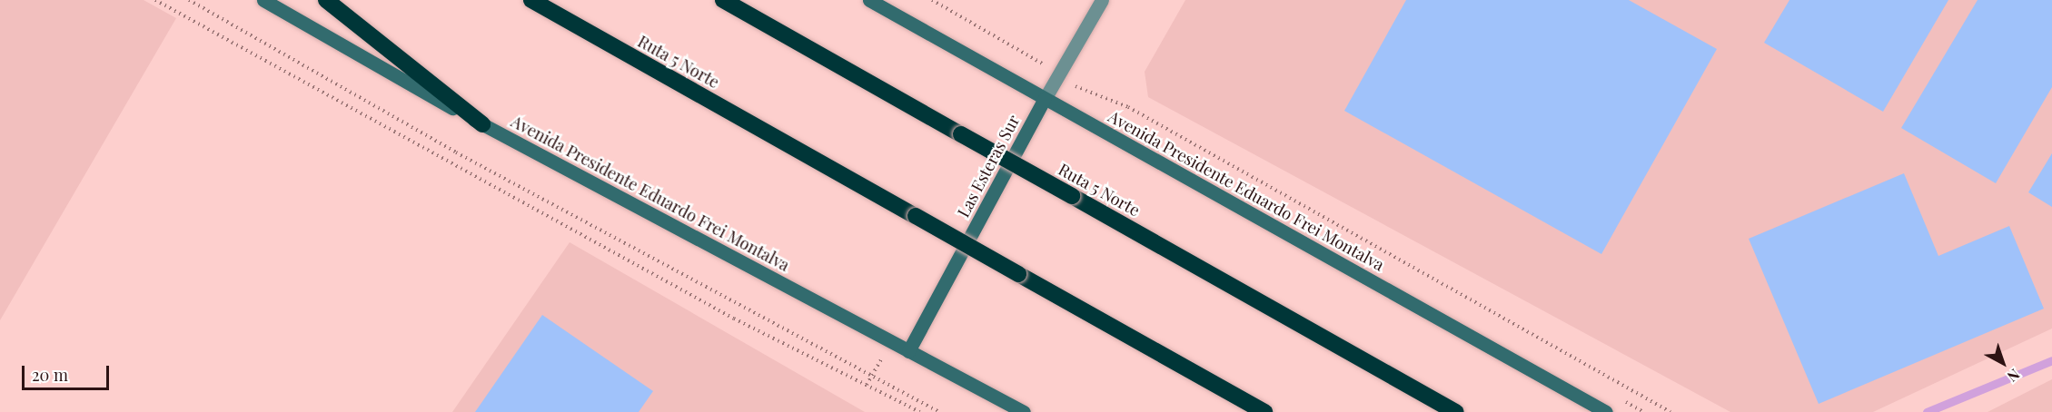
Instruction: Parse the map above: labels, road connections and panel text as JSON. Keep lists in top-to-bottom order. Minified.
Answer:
{"streets":{"highway":["Ruta 5 Norte"],"main road":["Las Esteras Sur","Avenida Presidente Eduardo Frei Montalva"]},"crossings":[["Las Esteras Sur","Avenida Presidente Eduardo Frei Montalva"]],"scale_bar":"20 m","north":"bottom right"}
